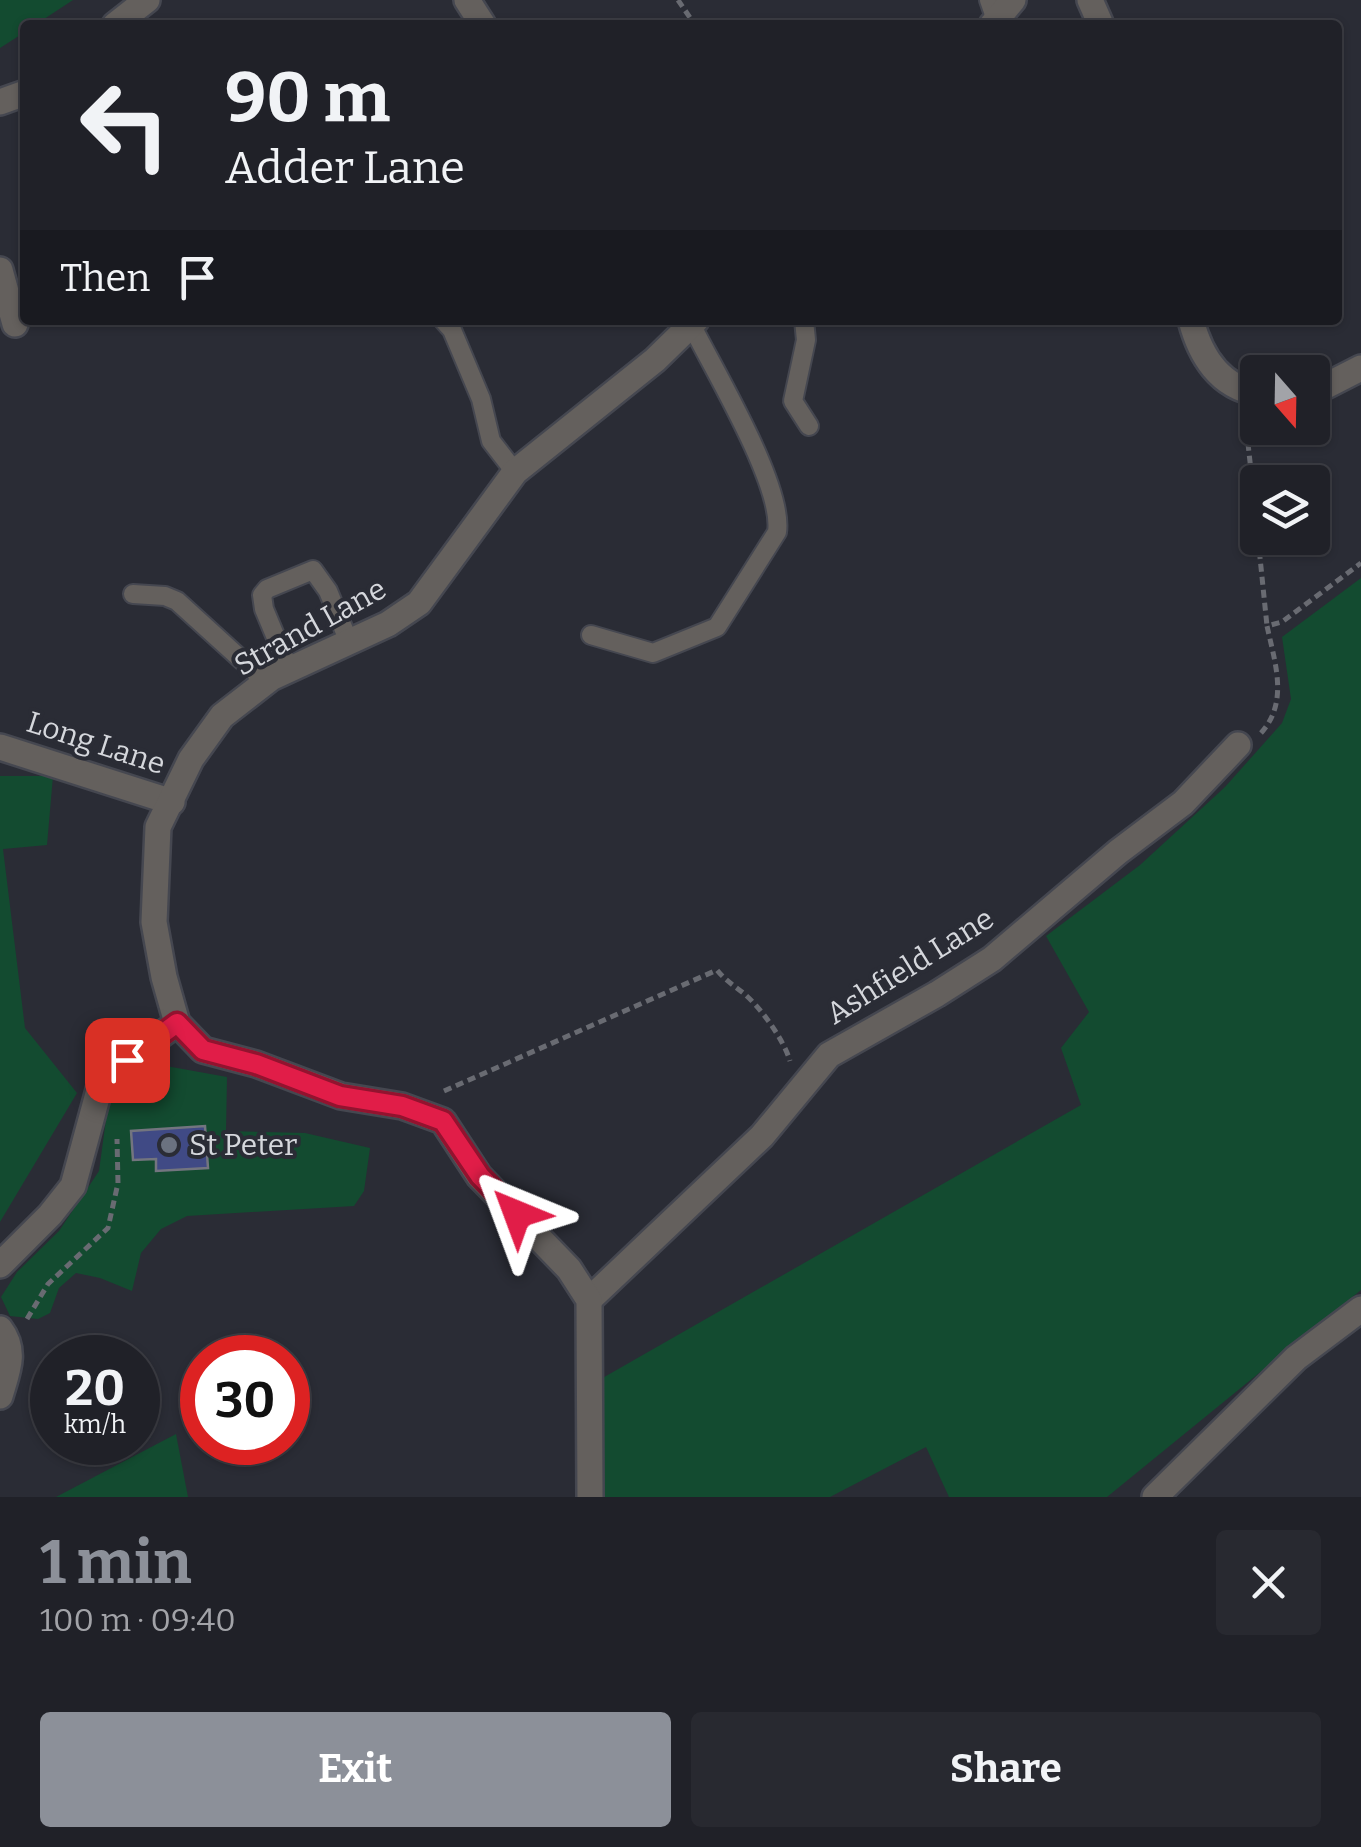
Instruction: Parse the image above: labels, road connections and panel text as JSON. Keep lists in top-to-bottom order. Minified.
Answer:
{"streets":{"street":["Strand Lane","Long Lane","Ashfield Lane"]},"crossings":[["Strand Lane","Long Lane"]],"places":["St Peter"],"north":"bottom","page":{"turn":["90 m","Adder Lane"],"then":"Then","speed":"20 km/h","limit":"30","heading":["1 min","100 m · 09:40"],"buttons":["Exit","Share"]}}
